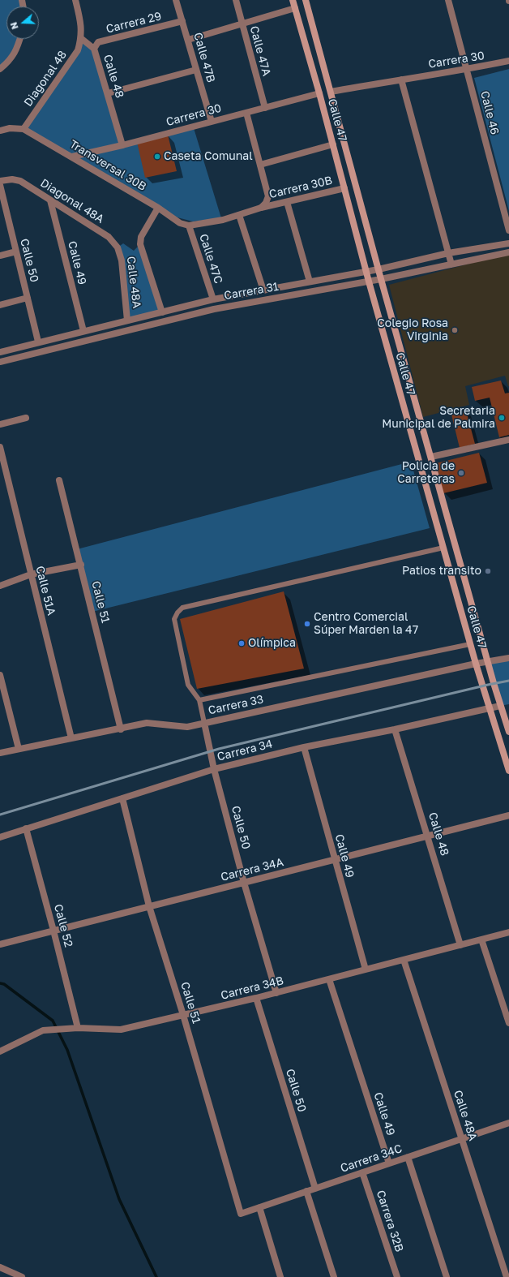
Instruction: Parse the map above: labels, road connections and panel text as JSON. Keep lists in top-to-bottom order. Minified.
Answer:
{"streets":{"main road":["Calle 47"],"street":["Carrera 29","Calle 47A","Calle 47B","Carrera 30","Calle 48","Diagonal 48","Calle 46","Transversal 30B","Carrera 30B","Diagonal 48A","Calle 47C","Calle 50","Calle 49","Calle 48A","Carrera 31","Calle 51A","Calle 51","Carrera 33","Carrera 34","Carrera 34A","Calle 52","Carrera 34B","Carrera 34C","Carrera 32B"]},"crossings":[["Carrera 29","Calle 47B"],["Carrera 29","Calle 48"],["Calle 47A","Carrera 30"],["Calle 47B","Carrera 30"],["Carrera 30","Calle 48"],["Carrera 30","Calle 46"],["Carrera 30","Calle 47"],["Carrera 30","Transversal 30B"],["Calle 48","Diagonal 48"],["Calle 48","Carrera 34"],["Calle 48","Carrera 34A"],["Calle 48","Carrera 34B"],["Diagonal 48","Transversal 30B"],["Calle 47","Carrera 30B"],["Calle 47","Carrera 31"],["Calle 47","Carrera 33"],["Calle 47","Carrera 34"],["Transversal 30B","Carrera 30B"],["Carrera 30B","Calle 47C"],["Diagonal 48A","Calle 49"],["Diagonal 48A","Calle 48A"],["Calle 47C","Carrera 31"],["Calle 50","Carrera 31"],["Calle 50","Carrera 33"],["Calle 50","Carrera 34"],["Calle 50","Carrera 34A"],["Calle 50","Carrera 34B"],["Calle 50","Carrera 34C"],["Calle 49","Carrera 31"],["Calle 49","Carrera 34"],["Calle 49","Carrera 34A"],["Calle 49","Carrera 34B"],["Calle 49","Carrera 34C"],["Calle 48A","Carrera 31"],["Calle 48A","Carrera 34B"],["Calle 48A","Carrera 34C"],["Calle 51A","Carrera 33"],["Calle 51","Carrera 33"],["Calle 51","Carrera 34"],["Calle 51","Carrera 34A"],["Calle 51","Carrera 34B"],["Calle 51","Carrera 34C"],["Carrera 34","Calle 52"],["Carrera 34A","Calle 52"],["Calle 52","Carrera 34B"],["Carrera 34C","Carrera 32B"]],"places":["Caseta Comunal","Colegio Rosa Virginia","Secretaria Municipal de Palmira","Policia de Carreteras","Patios transito","Centro Comercial Súper Marden la 47","Olímpica"],"north":"left"}
